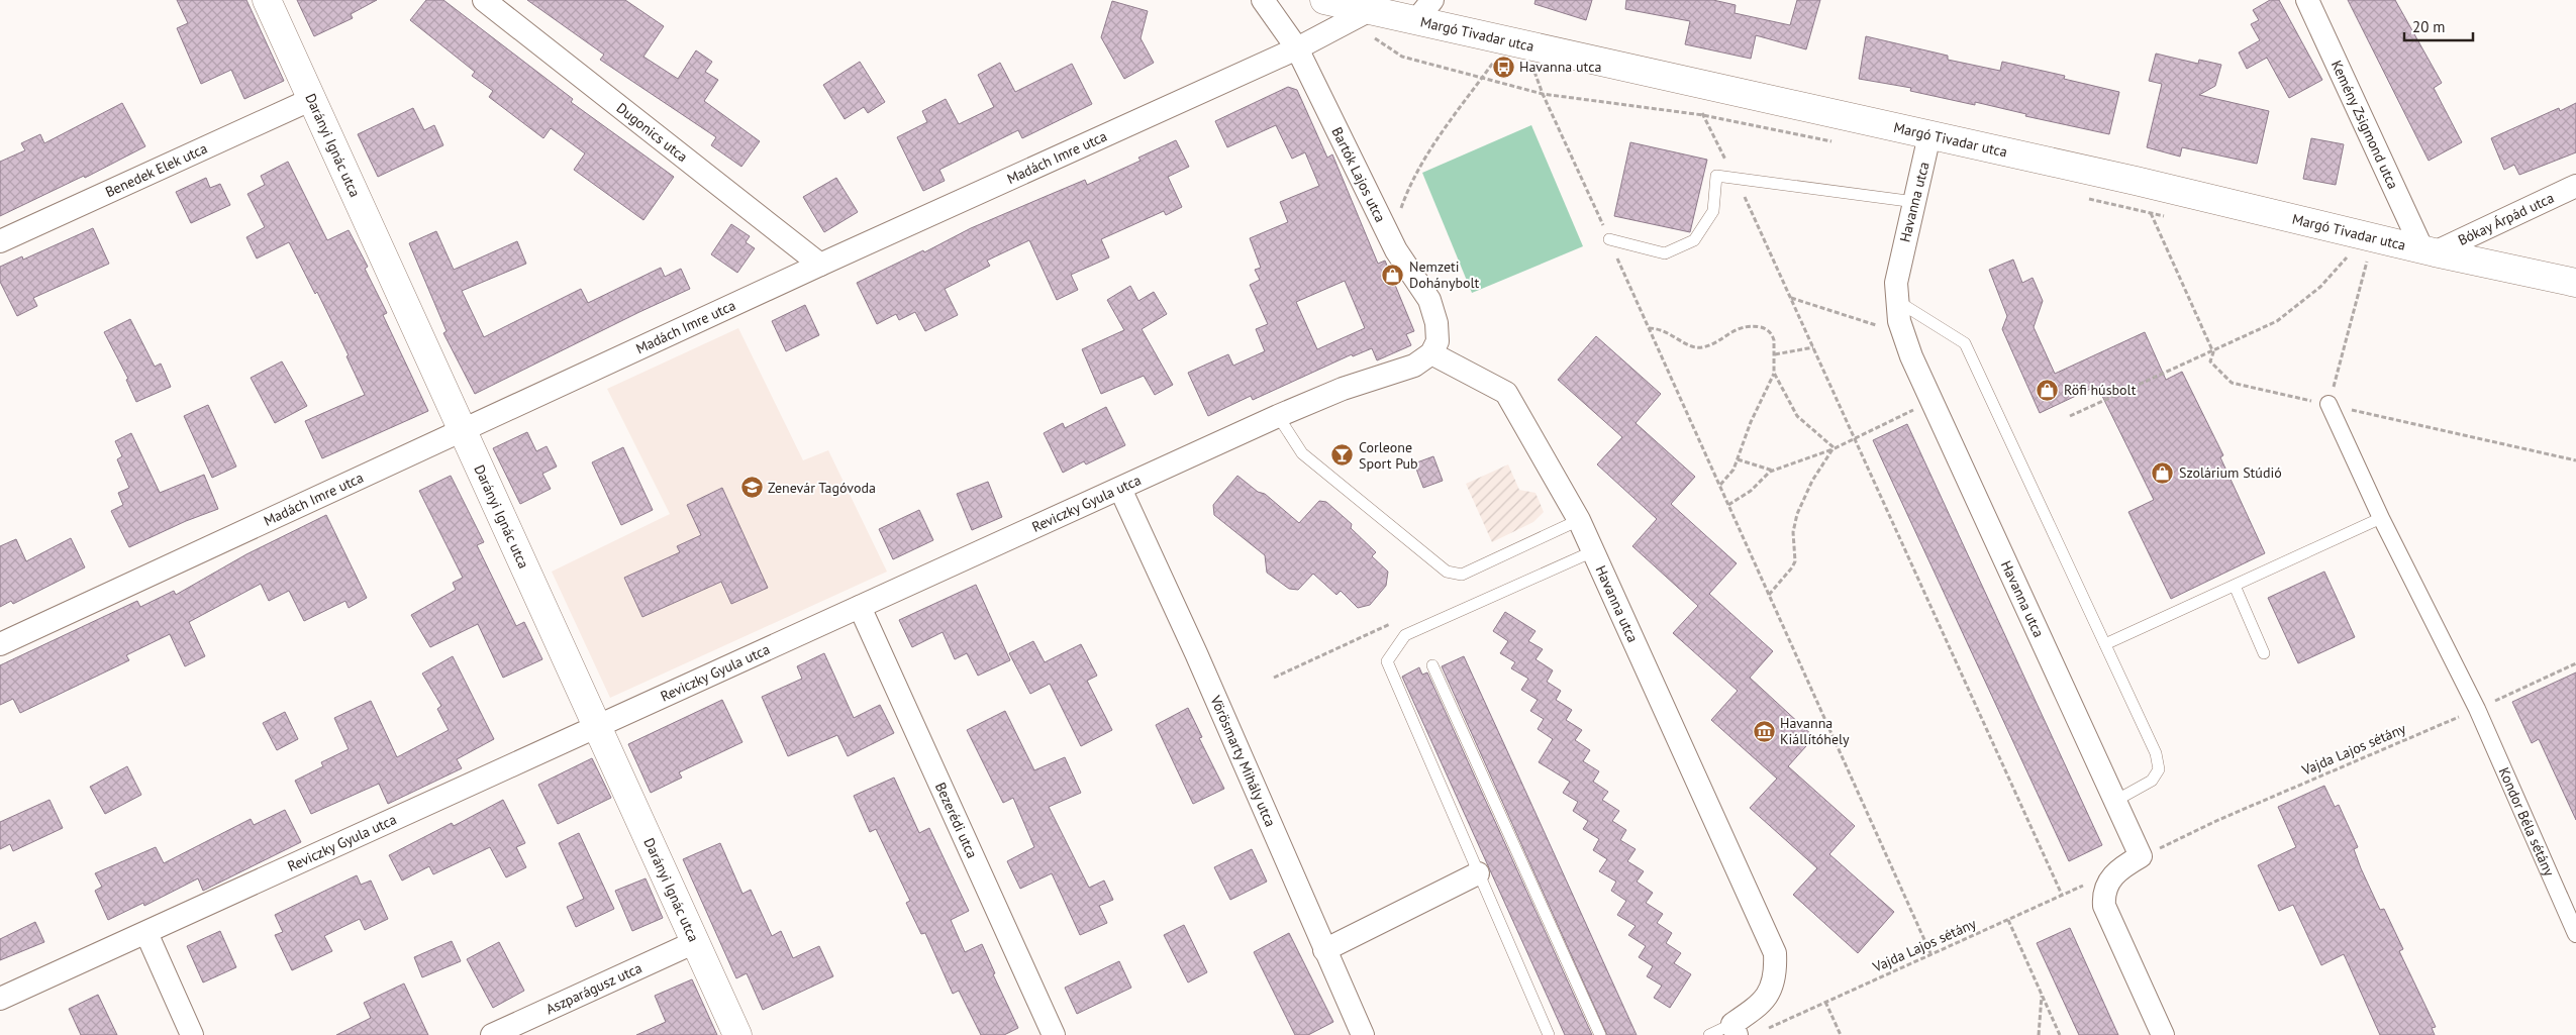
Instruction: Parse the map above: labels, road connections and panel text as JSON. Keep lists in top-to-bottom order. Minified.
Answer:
{"streets":{"street":["Margó Tivadar utca","Kemény Zsigmond utca","Dugonics utca","Darányi Ignác utca","Madách Imre utca","Benedek Elek utca","Bartók Lajos utca","Havanna utca","Bókay Árpád utca","Reviczky Gyula utca","Vörösmarty Mihály utca","Bezerédi utca","Kondor Béla sétány","Aszparágusz utca"],"path":["Vajda Lajos sétány"]},"crossings":[["Margó Tivadar utca","Kemény Zsigmond utca"],["Margó Tivadar utca","Madách Imre utca"],["Margó Tivadar utca","Havanna utca"],["Margó Tivadar utca","Bókay Árpád utca"],["Kemény Zsigmond utca","Bókay Árpád utca"],["Dugonics utca","Madách Imre utca"],["Darányi Ignác utca","Madách Imre utca"],["Darányi Ignác utca","Benedek Elek utca"],["Darányi Ignác utca","Reviczky Gyula utca"],["Darányi Ignác utca","Aszparágusz utca"],["Madách Imre utca","Bartók Lajos utca"],["Bartók Lajos utca","Havanna utca"],["Bartók Lajos utca","Reviczky Gyula utca"],["Havanna utca","Reviczky Gyula utca"],["Havanna utca","Vajda Lajos sétány"],["Reviczky Gyula utca","Vörösmarty Mihály utca"],["Reviczky Gyula utca","Bezerédi utca"],["Vajda Lajos sétány","Kondor Béla sétány"]],"places":{"bus stop":["Havanna utca"],"shop":["Nemzeti Dohánybolt","Röfi húsbolt","Szolárium Stúdió"],"bar":["Corleone Sport Pub"],"school or university":["Zenevár Tagóvoda"],"museum":["Havanna Kiállítóhely"]},"scale_bar":"20 m"}
